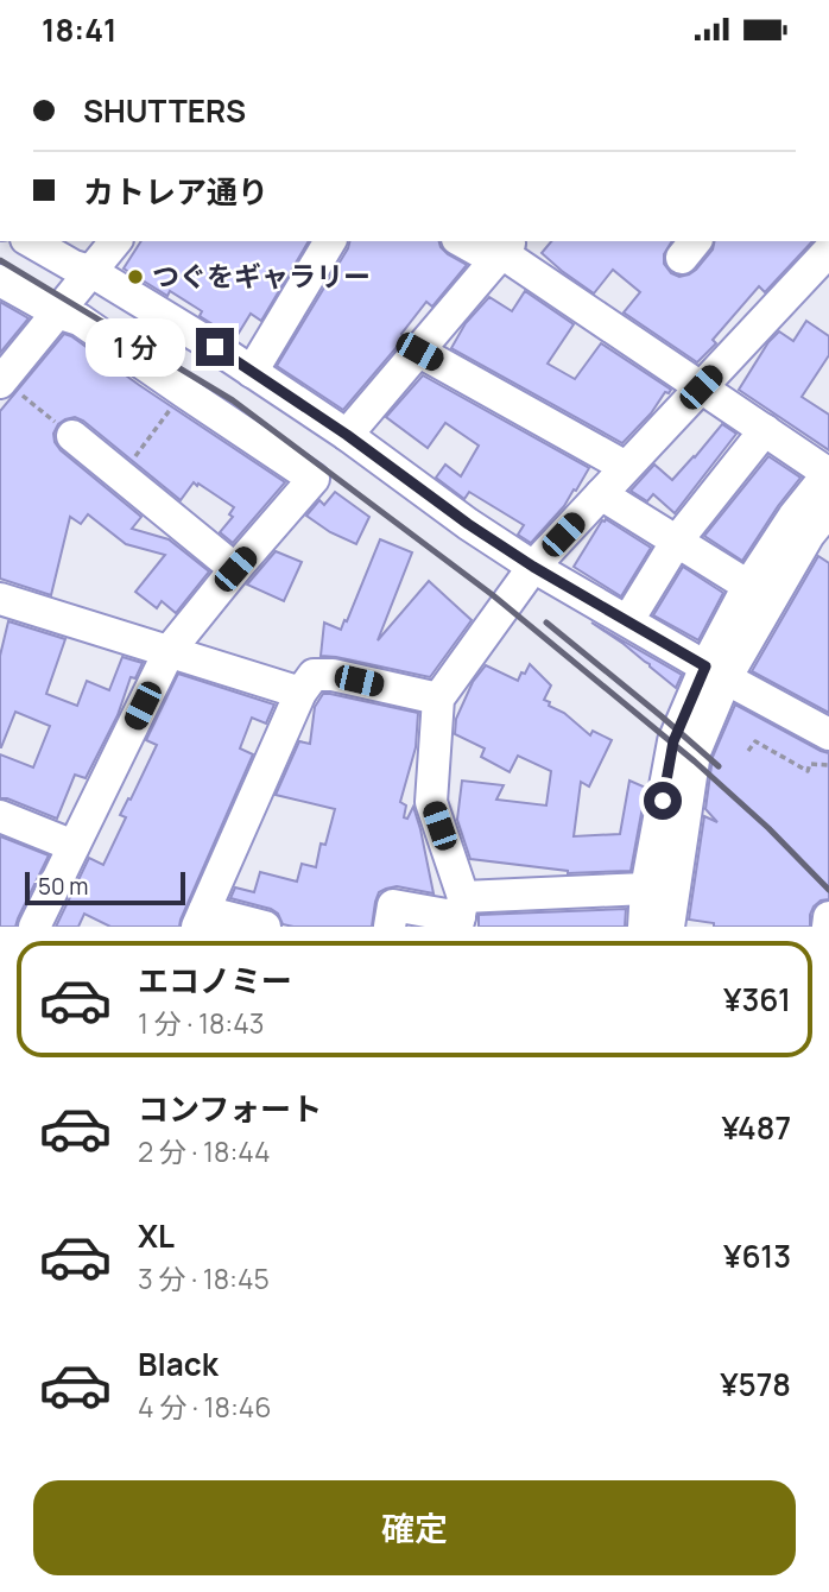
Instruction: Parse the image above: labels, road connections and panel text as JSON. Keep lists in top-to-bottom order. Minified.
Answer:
{"places":["つぐをギャラリー"],"scale_bar":"50 m","page":{"status":"18:41","banner":["SHUTTERS","カトレア通り"],"bubble":"1 分","scale":"50 m","list":[{"name":"エコノミー","note":"1 分 · 18:43","value":"¥361"},{"name":"コンフォート","note":"2 分 · 18:44","value":"¥487"},{"name":"XL","note":"3 分 · 18:45","value":"¥613"},{"name":"Black","note":"4 分 · 18:46","value":"¥578"}],"buttons":"確定"}}
